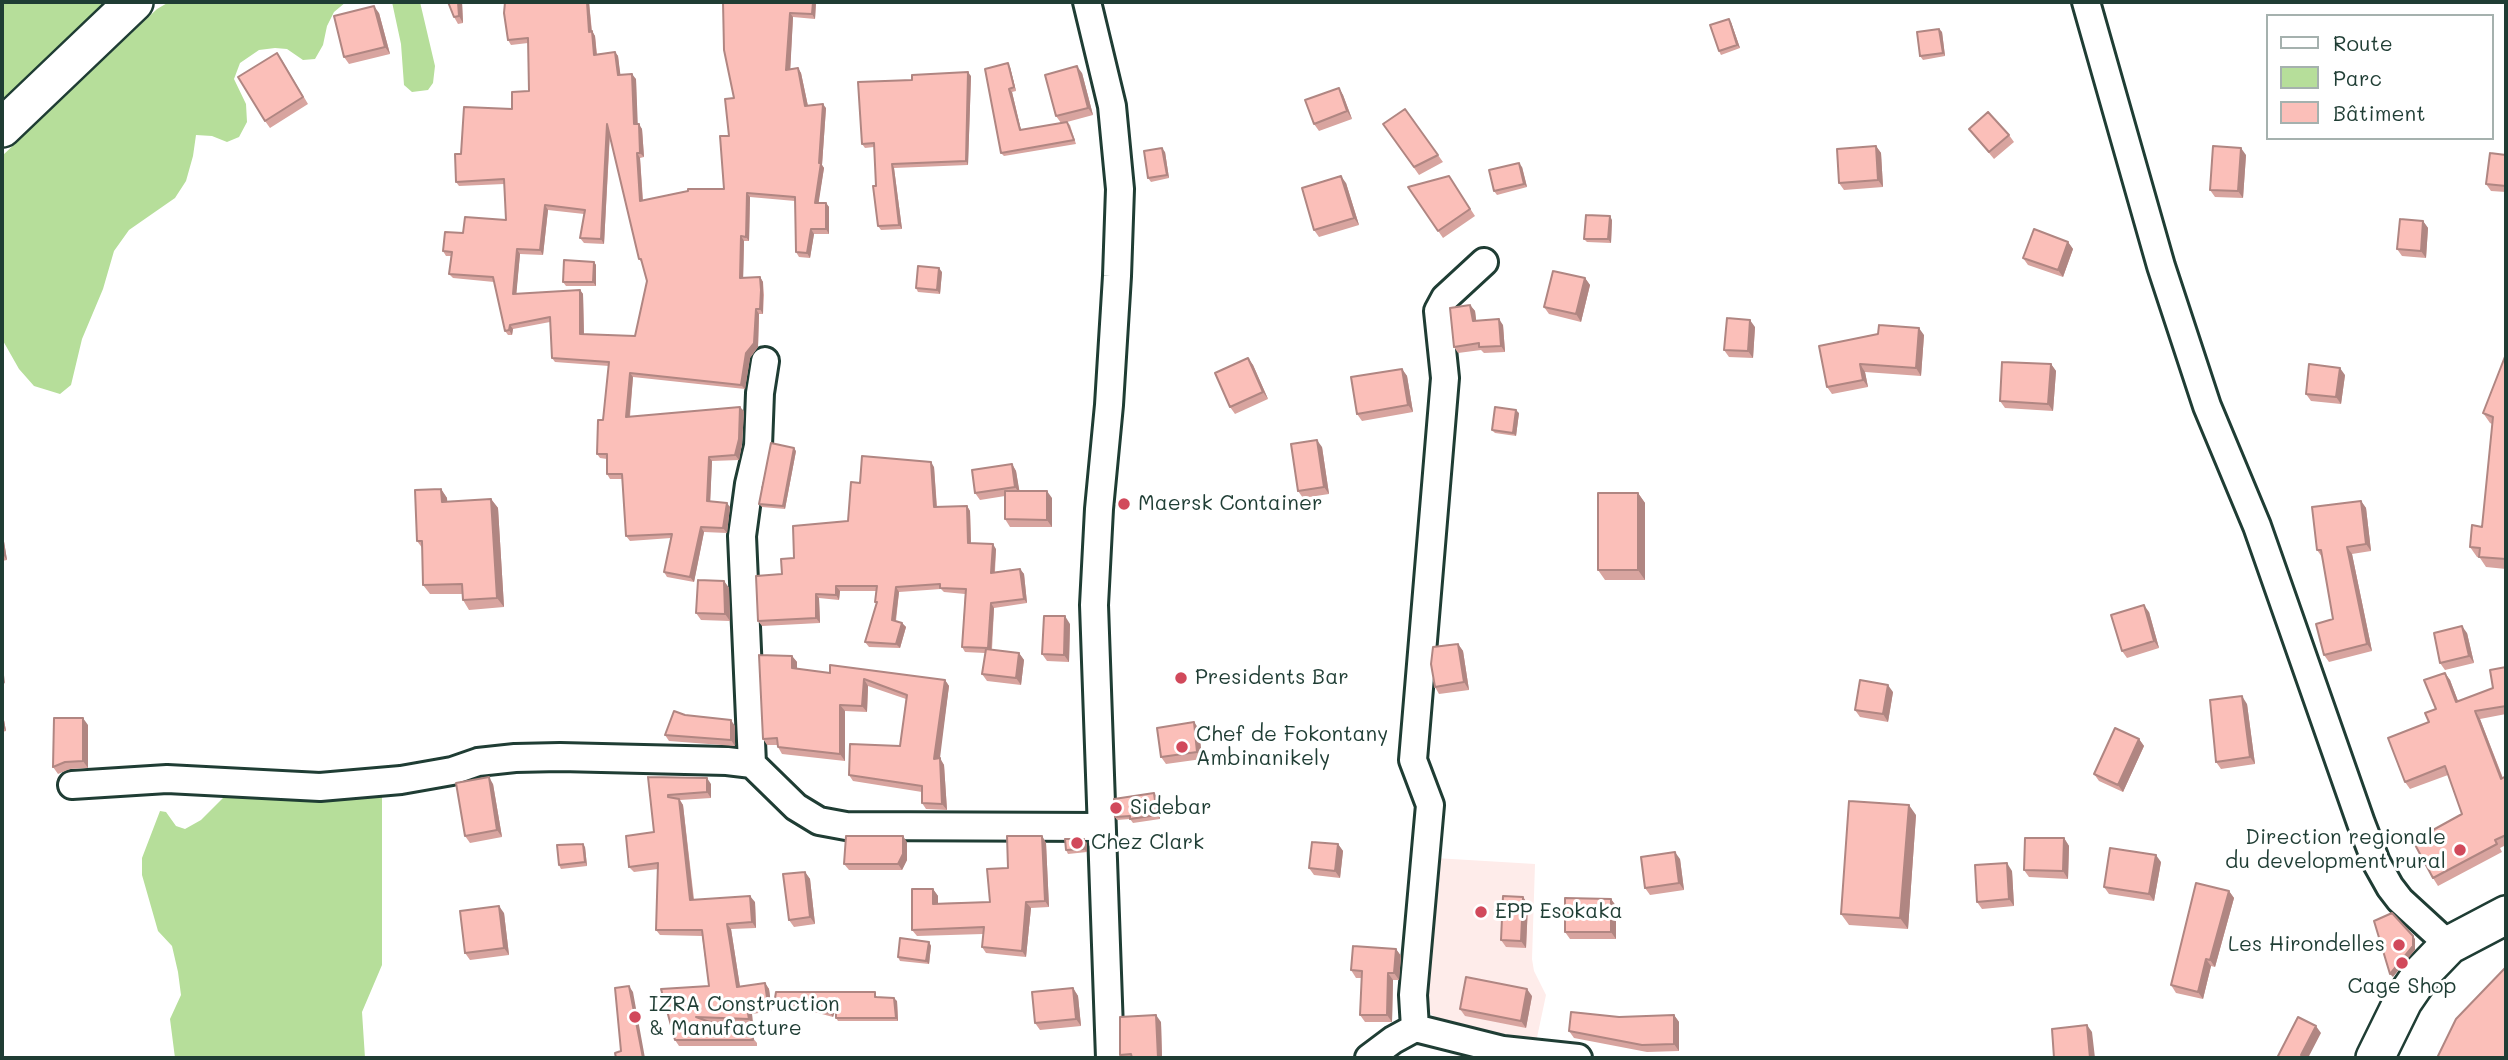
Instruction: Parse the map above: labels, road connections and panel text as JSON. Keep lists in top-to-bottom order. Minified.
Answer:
{"places":["Maersk Container","Presidents Bar","Chef de Fokontany Ambinanikely","Sidebar","Chez Clark","Direction regionale du development rural","EPP Esokaka","Les Hirondelles","Cage Shop","IZRA Construction & Manufacture"],"legend":["Route","Parc","Bâtiment"]}
